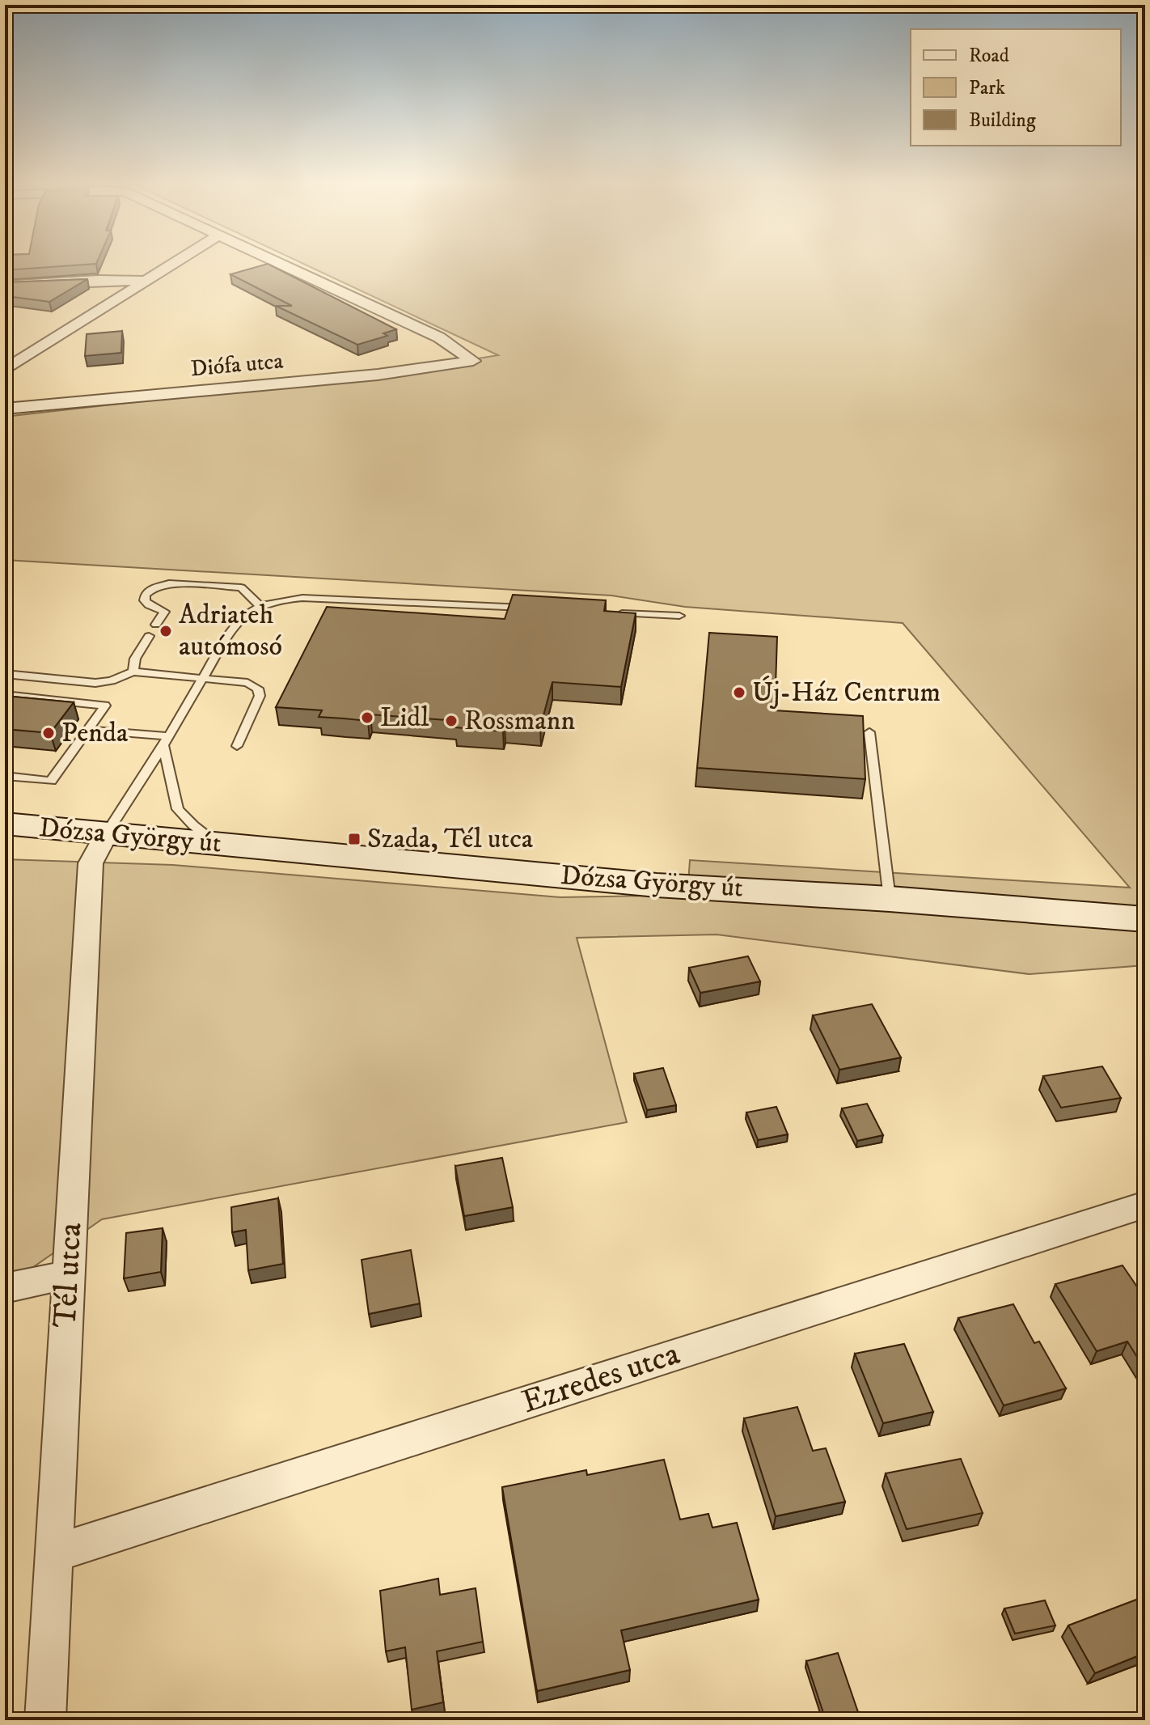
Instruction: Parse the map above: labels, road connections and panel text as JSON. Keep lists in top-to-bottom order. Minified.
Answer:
{"streets":{"main road":["Dózsa György út"],"street":["Diófa utca","Tél utca","Ezredes utca"]},"crossings":[["Dózsa György út","Tél utca"],["Tél utca","Ezredes utca"]],"places":{"other":["Adriateh autómosó","Új-Ház Centrum","Lidl","Rossmann","Penda"],"transit":["Szada, Tél utca"]},"legend":["Road","Park","Building"]}
